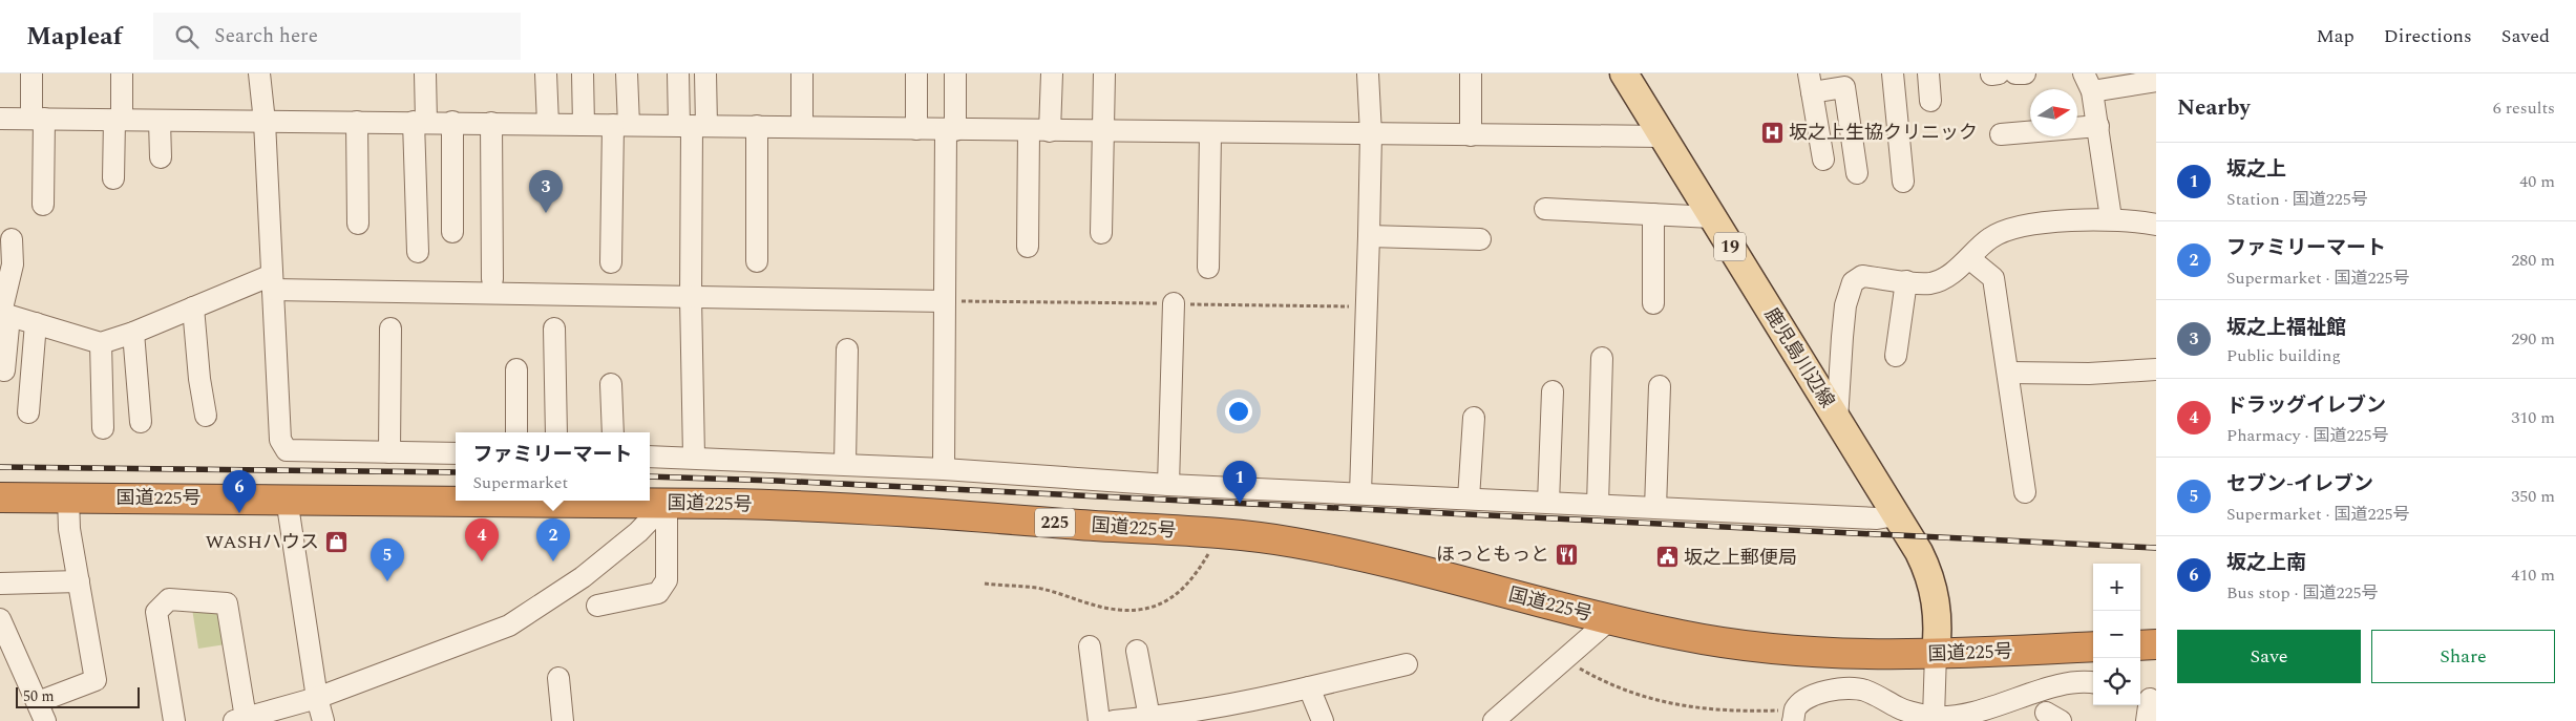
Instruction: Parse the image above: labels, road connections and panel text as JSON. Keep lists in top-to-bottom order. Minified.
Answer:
{"streets":{"highway":["国道225号","225"],"main road":["19","鹿児島川辺線"]},"crossings":[["鹿児島川辺線","国道225号"]],"places":{"hospital":["坂之上生協クリニック"],"shop":["WASHハウス"],"restaurant":["ほっともっと"],"public building":["坂之上郵便局"]},"scale_bar":"50 m","north":"right","page":{"header":"Mapleaf","search":"Search here","nav":["Map","Directions","Saved"],"heading":["Nearby","6 results"],"list":[{"mark":"1","name":"坂之上","note":"Station · 国道225号","value":"40 m"},{"mark":"2","name":"ファミリーマート","note":"Supermarket · 国道225号","value":"280 m"},{"mark":"3","name":"坂之上福祉館","note":"Public building","value":"290 m"},{"mark":"4","name":"ドラッグイレブン","note":"Pharmacy · 国道225号","value":"310 m"},{"mark":"5","name":"セブン-イレブン","note":"Supermarket · 国道225号","value":"350 m"},{"mark":"6","name":"坂之上南","note":"Bus stop · 国道225号","value":"410 m"}],"pins":["3","1","6","2","4","5"],"popup":["ファミリーマート","Supermarket"],"map_buttons":["+","−"],"buttons":["Save","Share"],"scale":"50 m"}}
